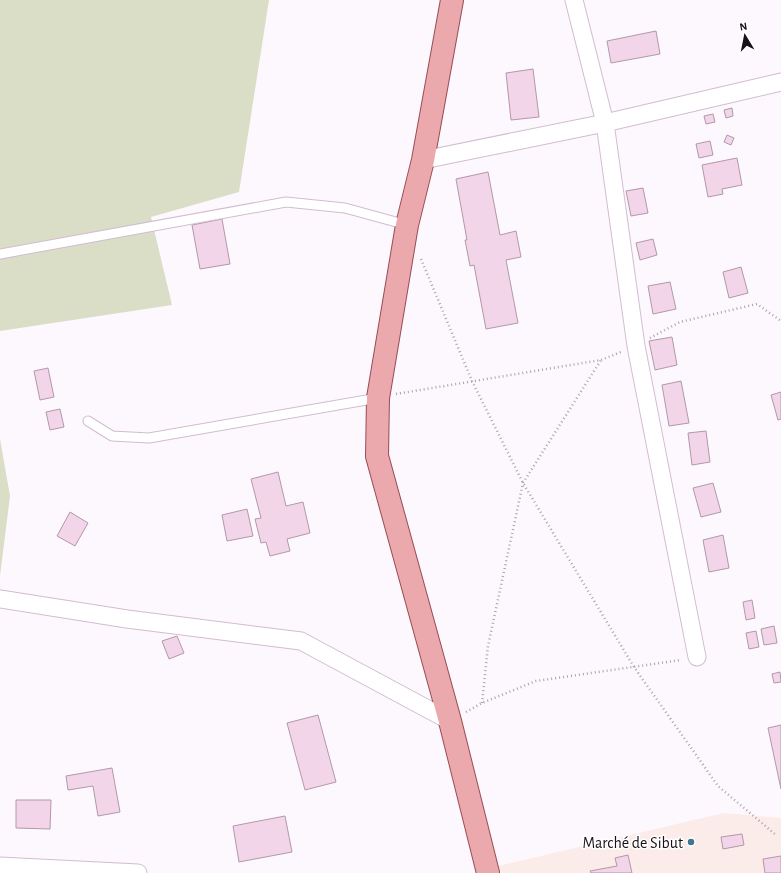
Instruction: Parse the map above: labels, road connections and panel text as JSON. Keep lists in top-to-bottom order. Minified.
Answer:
{"places":["Marché de Sibut"],"north":"top"}
